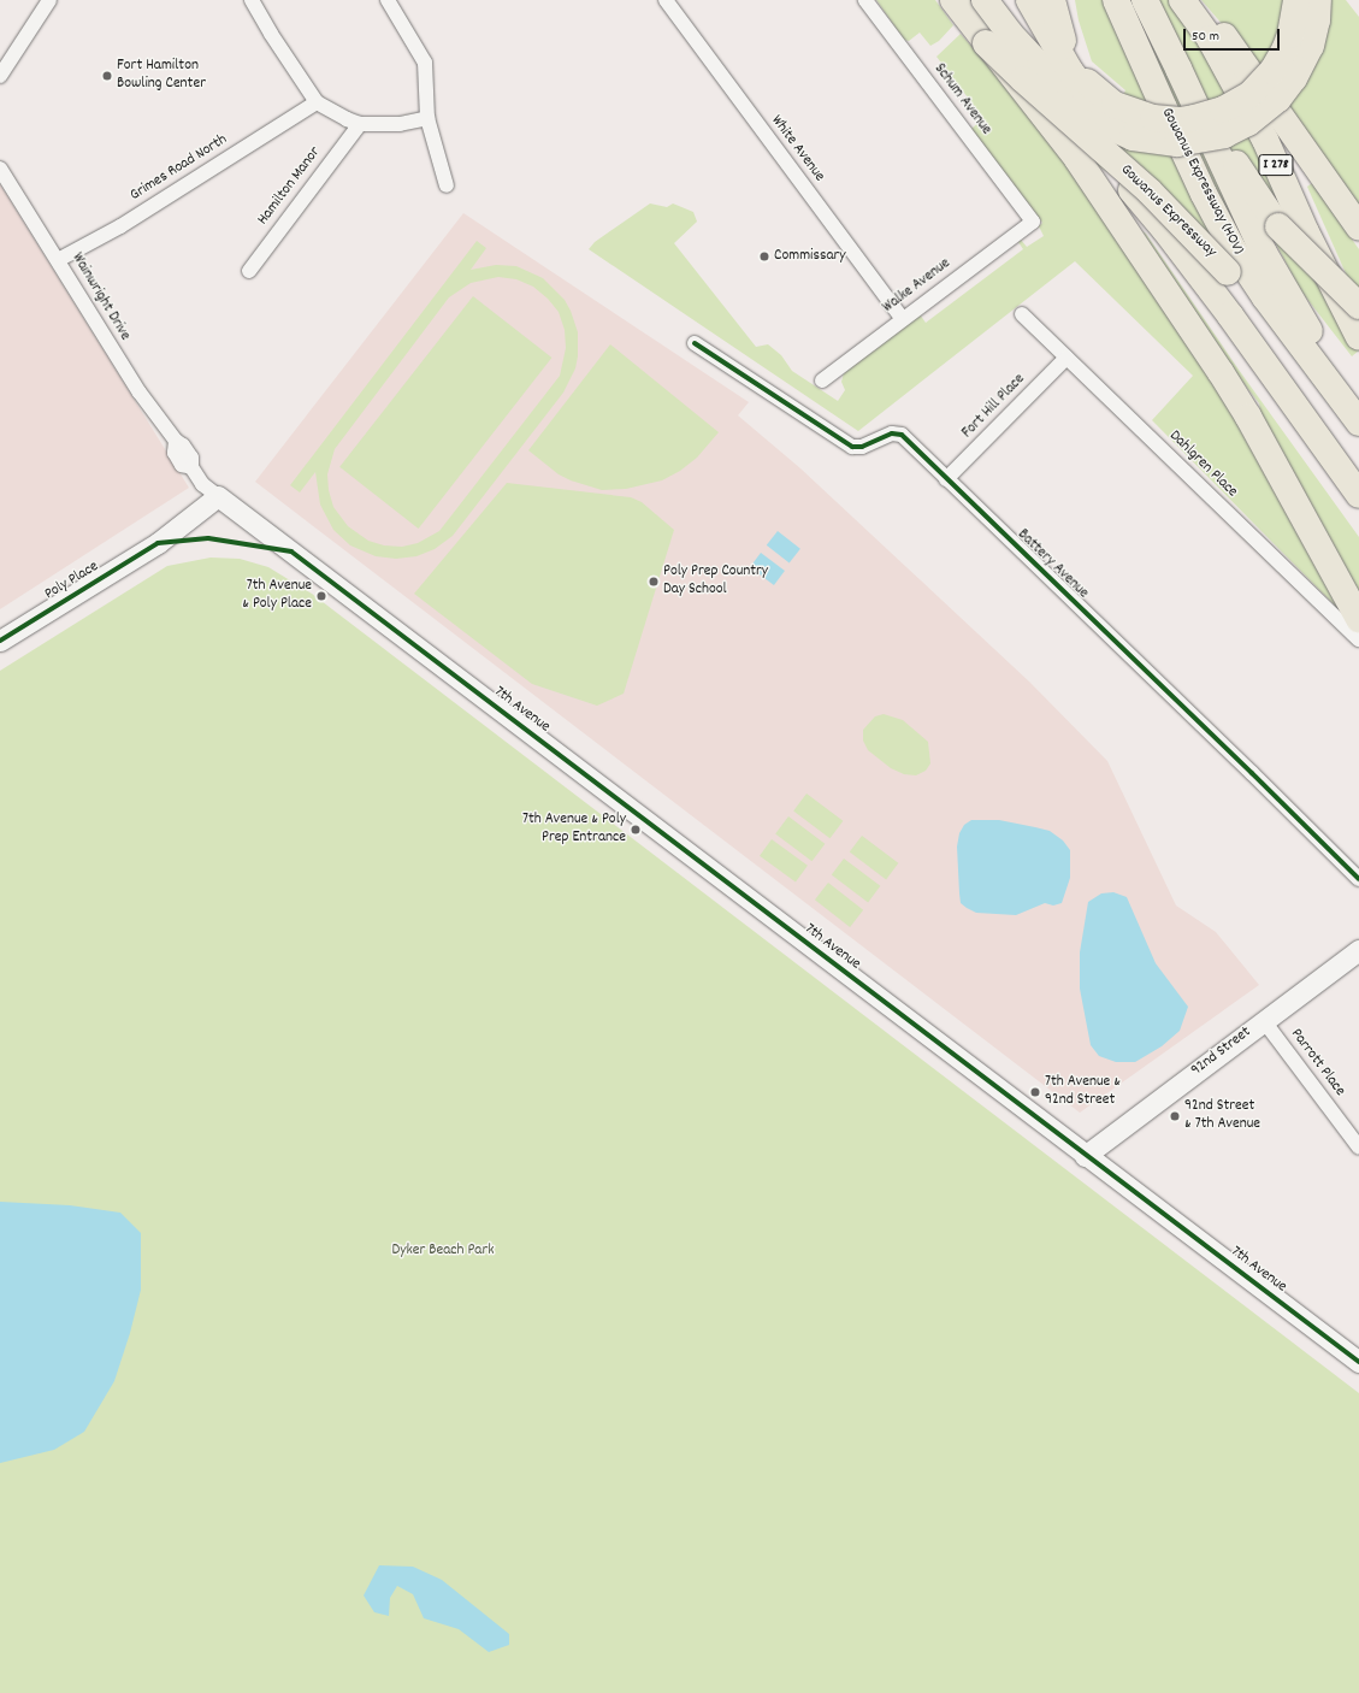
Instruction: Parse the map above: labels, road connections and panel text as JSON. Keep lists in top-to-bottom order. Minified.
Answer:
{"streets":{"highway":["I 278","Gowanus Expressway (HOV)","Gowanus Expressway"],"main road":["Poly Place","7th Avenue","92nd Street"],"street":["Schum Avenue","White Avenue","Grimes Road North","Hamilton Manor","Walke Avenue","Wainwright Drive","Fort Hill Place","Dahlgren Place","Battery Avenue","Parrott Place"]},"crossings":[["Schum Avenue","Walke Avenue"],["White Avenue","Walke Avenue"],["Grimes Road North","Wainwright Drive"],["Wainwright Drive","7th Avenue"],["Fort Hill Place","Dahlgren Place"],["Fort Hill Place","Battery Avenue"],["Poly Place","7th Avenue"],["7th Avenue","92nd Street"],["92nd Street","Parrott Place"]],"parks":["Dyker Beach Park"],"places":["Fort Hamilton Bowling Center","Commissary","Poly Prep Country Day School","7th Avenue & Poly Place","7th Avenue & Poly Prep Entrance","7th Avenue & 92nd Street","92nd Street & 7th Avenue"],"scale_bar":"50 m"}
